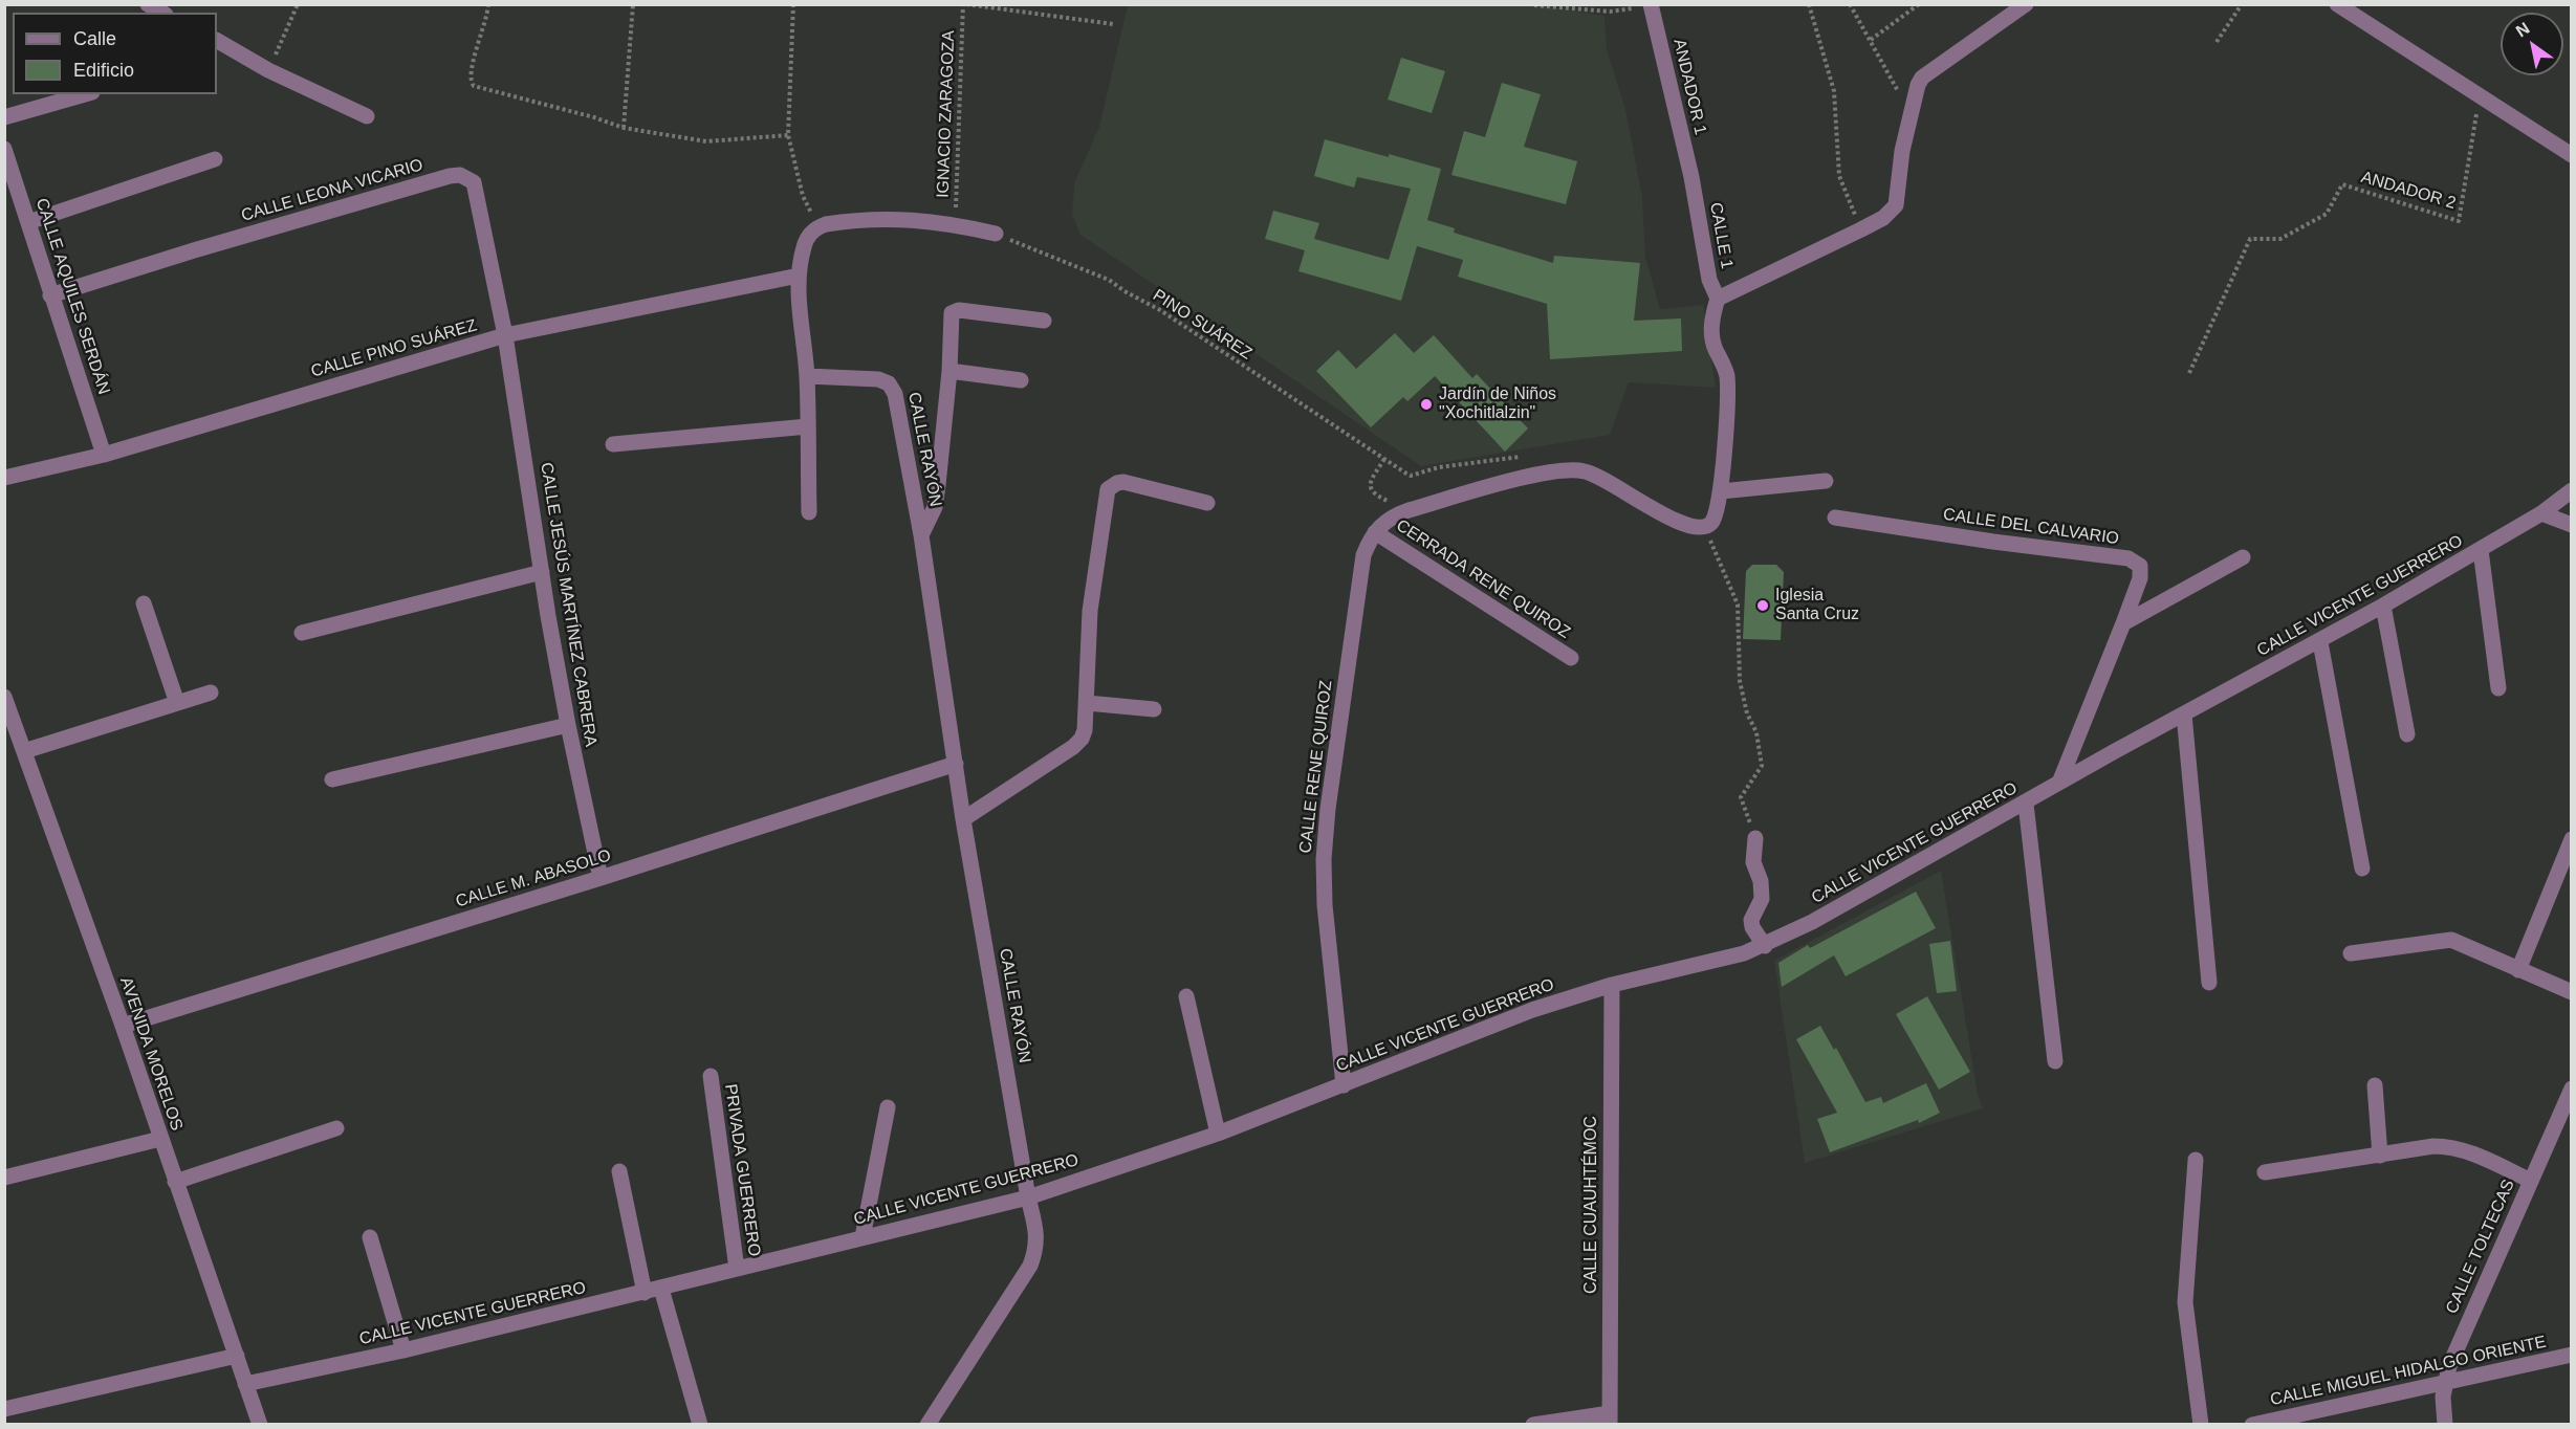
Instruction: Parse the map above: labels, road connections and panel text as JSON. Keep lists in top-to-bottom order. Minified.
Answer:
{"streets":{"street":["ANDADOR 1","CALLE LEONA VICARIO","CALLE 1","CALLE AQUILES SERDÁN","CALLE PINO SUÁREZ","CALLE RAYÓN","CALLE DEL CALVARIO","CERRADA RENE QUIROZ","CALLE VICENTE GUERRERO","CALLE JESÚS MARTÍNEZ CABRERA","CALLE RENE QUIROZ","CALLE M. ABASOLO","AVENIDA MORELOS","PRIVADA GUERRERO","CALLE CUAUHTÉMOC","CALLE TOLTECAS","CALLE MIGUEL HIDALGO ORIENTE"],"path":["IGNACIO ZARAGOZA","ANDADOR 2","PINO SUÁREZ"]},"crossings":[["ANDADOR 1","CALLE 1"],["CALLE LEONA VICARIO","CALLE AQUILES SERDÁN"],["CALLE LEONA VICARIO","CALLE PINO SUÁREZ"],["CALLE LEONA VICARIO","CALLE JESÚS MARTÍNEZ CABRERA"],["CALLE AQUILES SERDÁN","CALLE PINO SUÁREZ"],["CALLE PINO SUÁREZ","CALLE JESÚS MARTÍNEZ CABRERA"],["CALLE RAYÓN","CALLE VICENTE GUERRERO"],["CALLE RAYÓN","CALLE M. ABASOLO"],["CALLE DEL CALVARIO","CALLE VICENTE GUERRERO"],["CERRADA RENE QUIROZ","CALLE RENE QUIROZ"],["CALLE VICENTE GUERRERO","CALLE RENE QUIROZ"],["CALLE VICENTE GUERRERO","AVENIDA MORELOS"],["CALLE VICENTE GUERRERO","PRIVADA GUERRERO"],["CALLE VICENTE GUERRERO","CALLE CUAUHTÉMOC"],["CALLE JESÚS MARTÍNEZ CABRERA","CALLE M. ABASOLO"],["CALLE M. ABASOLO","AVENIDA MORELOS"],["CALLE TOLTECAS","CALLE MIGUEL HIDALGO ORIENTE"]],"places":["Jardín de Niños \"Xochitlalzin\"","Iglesia Santa Cruz"],"legend":["Calle","Edificio"],"north":"top left"}
